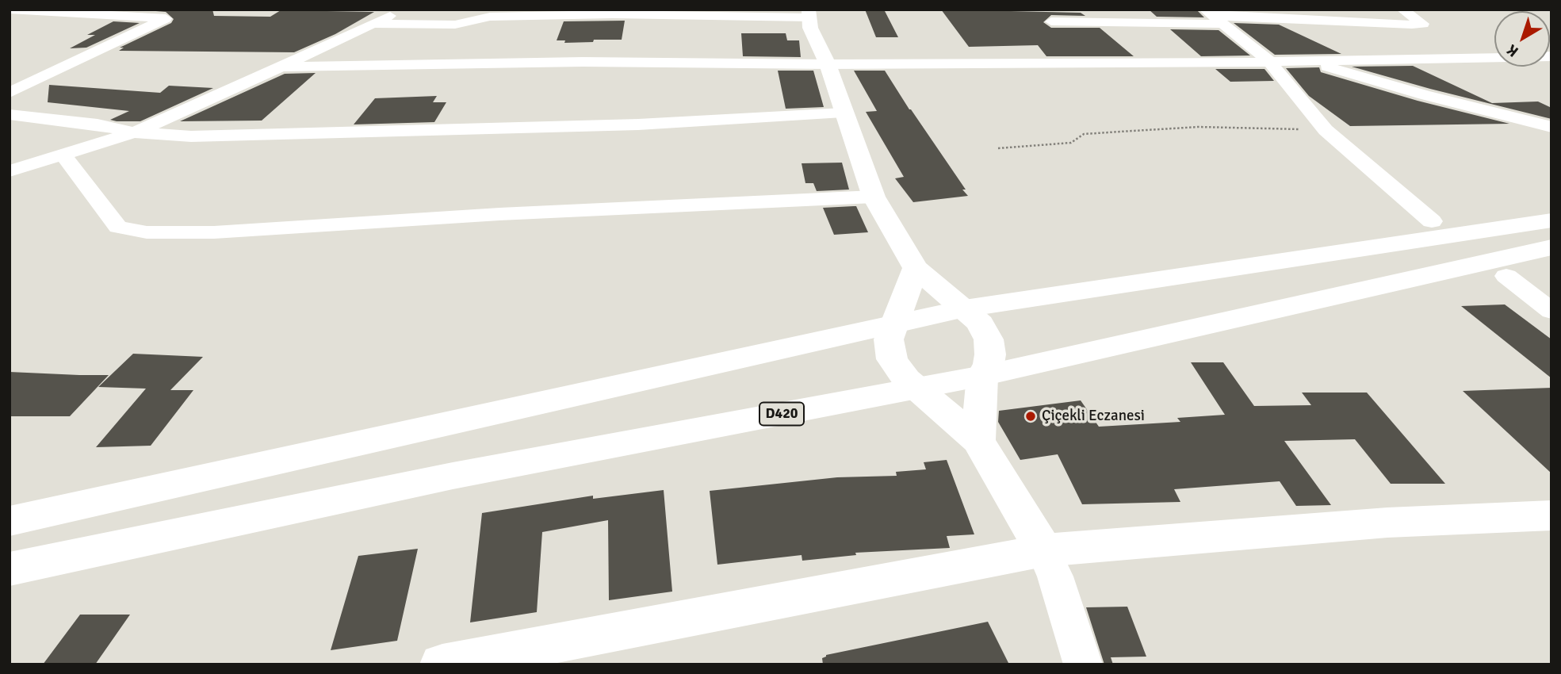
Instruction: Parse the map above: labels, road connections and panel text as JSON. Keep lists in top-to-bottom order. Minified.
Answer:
{"streets":{"main road":["D420"]},"places":["Çiçekli Eczanesi"],"north":"bottom left"}
